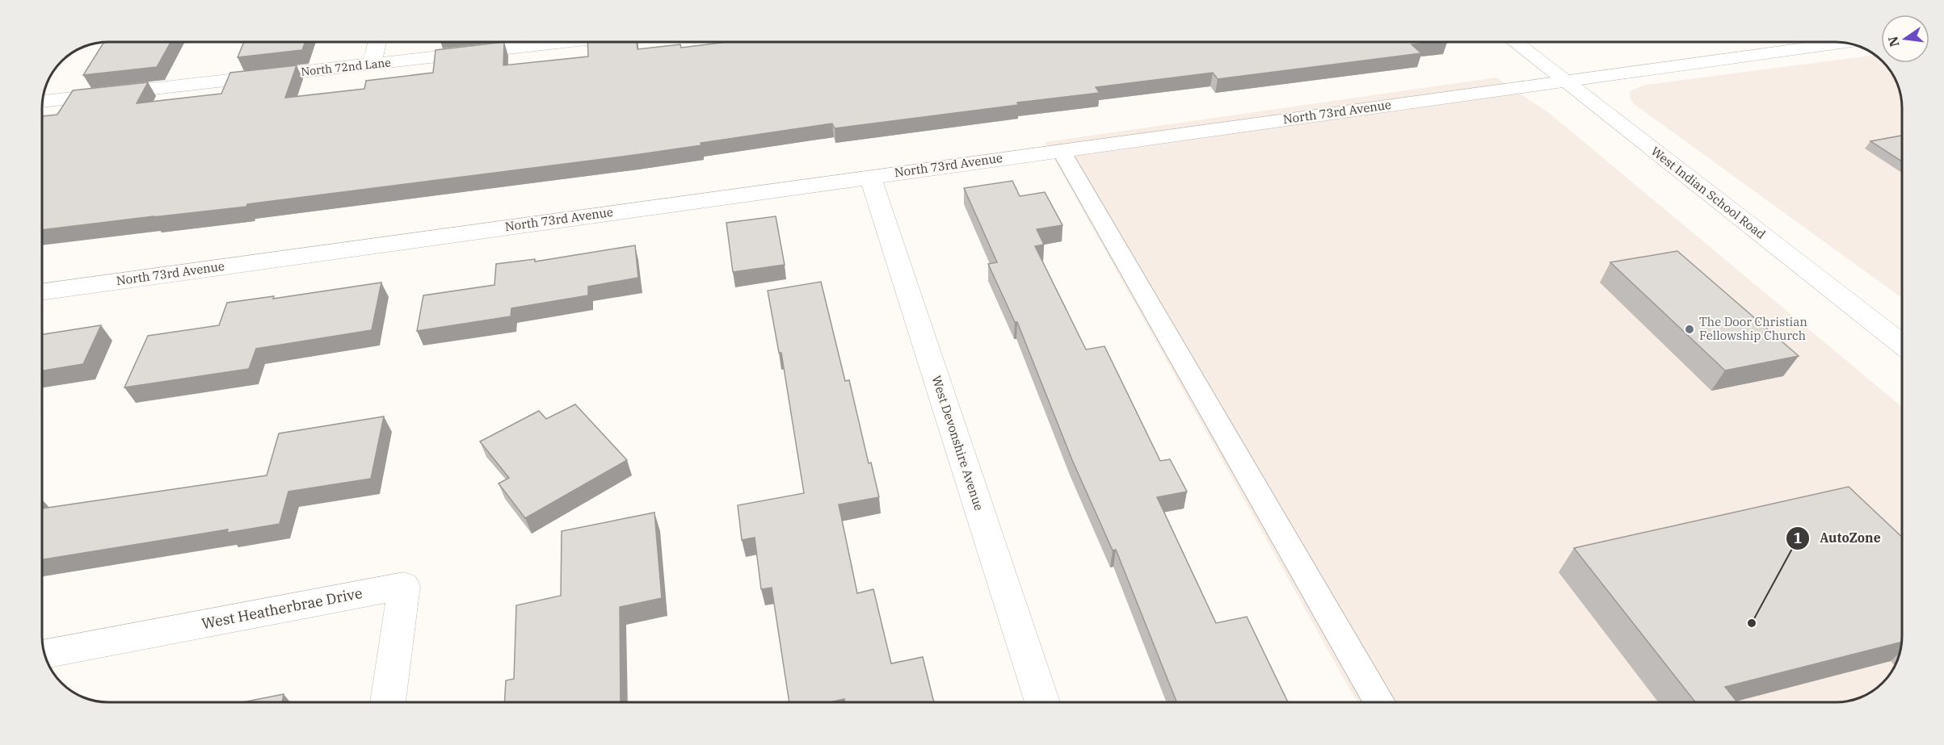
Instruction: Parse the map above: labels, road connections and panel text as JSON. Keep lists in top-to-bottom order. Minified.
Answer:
{"streets":{"street":["North 72nd Lane","North 73rd Avenue","West Indian School Road","West Devonshire Avenue","West Heatherbrae Drive"]},"crossings":[["North 73rd Avenue","West Indian School Road"],["North 73rd Avenue","West Devonshire Avenue"]],"places":["The Door Christian Fellowship Church","AutoZone"],"north":"left"}
